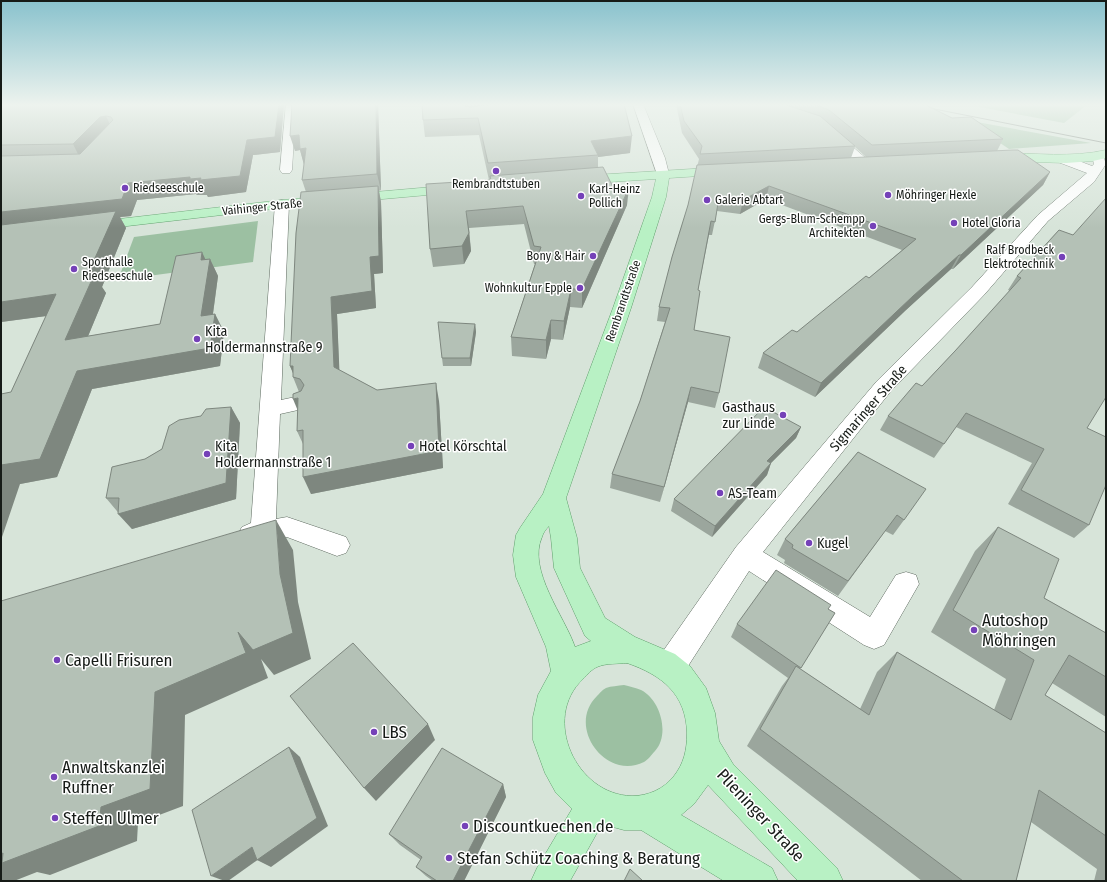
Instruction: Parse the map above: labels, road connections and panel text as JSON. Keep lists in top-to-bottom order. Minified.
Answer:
{"streets":{"main road":["Vaihinger Straße","Rembrandtstraße","Plieninger Straße"],"street":["Sigmaringer Straße"]},"places":["Rembrandtstuben","Riedseeschule","Möhringer Hexle","Karl-Heinz Pollich","Galerie Abtart","Hotel Gloria","Gergs-Blum-Schempp Architekten","Bony & Hair","Ralf Brodbeck Elektrotechnik","Sporthalle Riedseeschule","Wohnkultur Epple","Kita Holdermannstraße 9","Gasthaus zur Linde","Hotel Körschtal","Kita Holdermannstraße 1","AS-Team","Kugel","Autoshop Möhringen","Capelli Frisuren","LBS","Anwaltskanzlei Ruffner","Steffen Ulmer","Discountkuechen.de","Stefan Schütz Coaching & Beratung"]}
